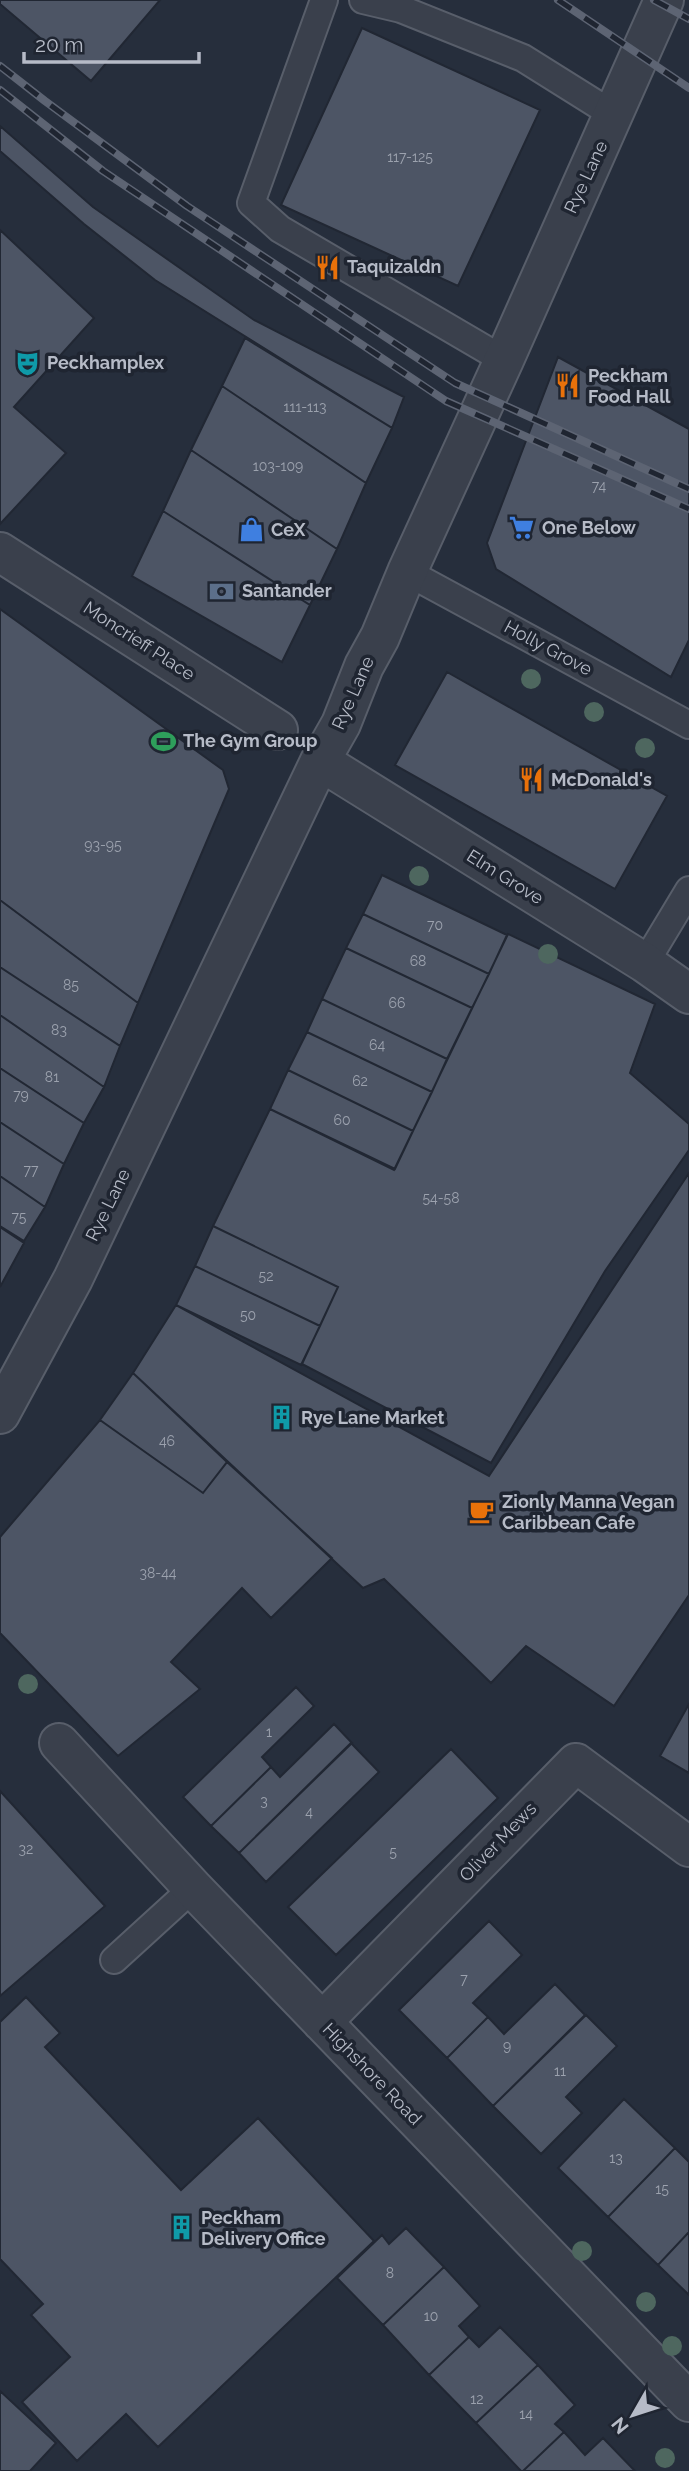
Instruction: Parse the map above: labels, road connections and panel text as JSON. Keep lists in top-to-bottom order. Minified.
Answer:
{"streets":{"street":["Rye Lane","Moncrieff Place","Elm Grove","Oliver Mews","Highshore Road"],"lane":["Holly Grove"]},"crossings":[["Rye Lane","Holly Grove"],["Rye Lane","Elm Grove"],["Oliver Mews","Highshore Road"]],"places":{"restaurant":["Taquizaldn","Peckham Food Hall","McDonald's"],"theatre":["Peckhamplex"],"supermarket":["One Below"],"shop":["CeX"],"bank":["Santander"],"sports":["The Gym Group"],"building":["Rye Lane Market","Peckham Delivery Office"],"cafe":["Zionly Manna Vegan Caribbean Cafe"]},"house_numbers":["117-125","111-113","103-109","74","93-95","70","68","85","66","83","64","81","62","79","60","77","54-58","75","52","50","46","38-44","1","3","4","32","5","7","9","11","13","15","8","10","12","14"],"scale_bar":"20 m","north":"bottom left"}
